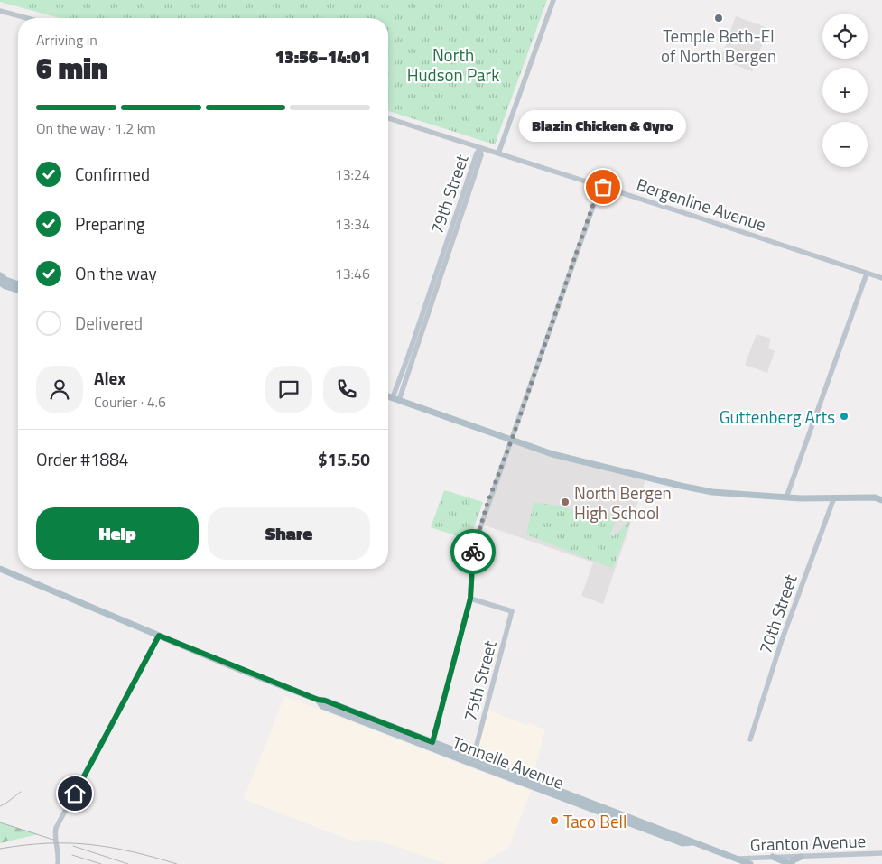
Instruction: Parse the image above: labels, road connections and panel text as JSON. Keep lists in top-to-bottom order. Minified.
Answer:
{"streets":{"main road":["Tonnelle Avenue"],"street":["79th Street","Bergenline Avenue","70th Street","75th Street","Granton Avenue"]},"crossings":[["79th Street","Bergenline Avenue"],["75th Street","Tonnelle Avenue"],["Tonnelle Avenue","Granton Avenue"]],"parks":["North Hudson Park"],"places":["Temple Beth-El of North Bergen","Blazin Chicken & Gyro","Guttenberg Arts","North Bergen High School","Taco Bell"],"page":{"map_buttons":["+","−"],"heading":["6 min","Arriving in","13:56–14:01"],"panel":["Alex","Courier · 4.6","Order #1884","$15.50"],"bar":"On the way · 1.2 km","bubble":"Blazin Chicken & Gyro","list":[["Confirmed","13:24"],["Preparing","13:34"],["On the way","13:46"],"Delivered"],"buttons":["Help","Share"]}}
